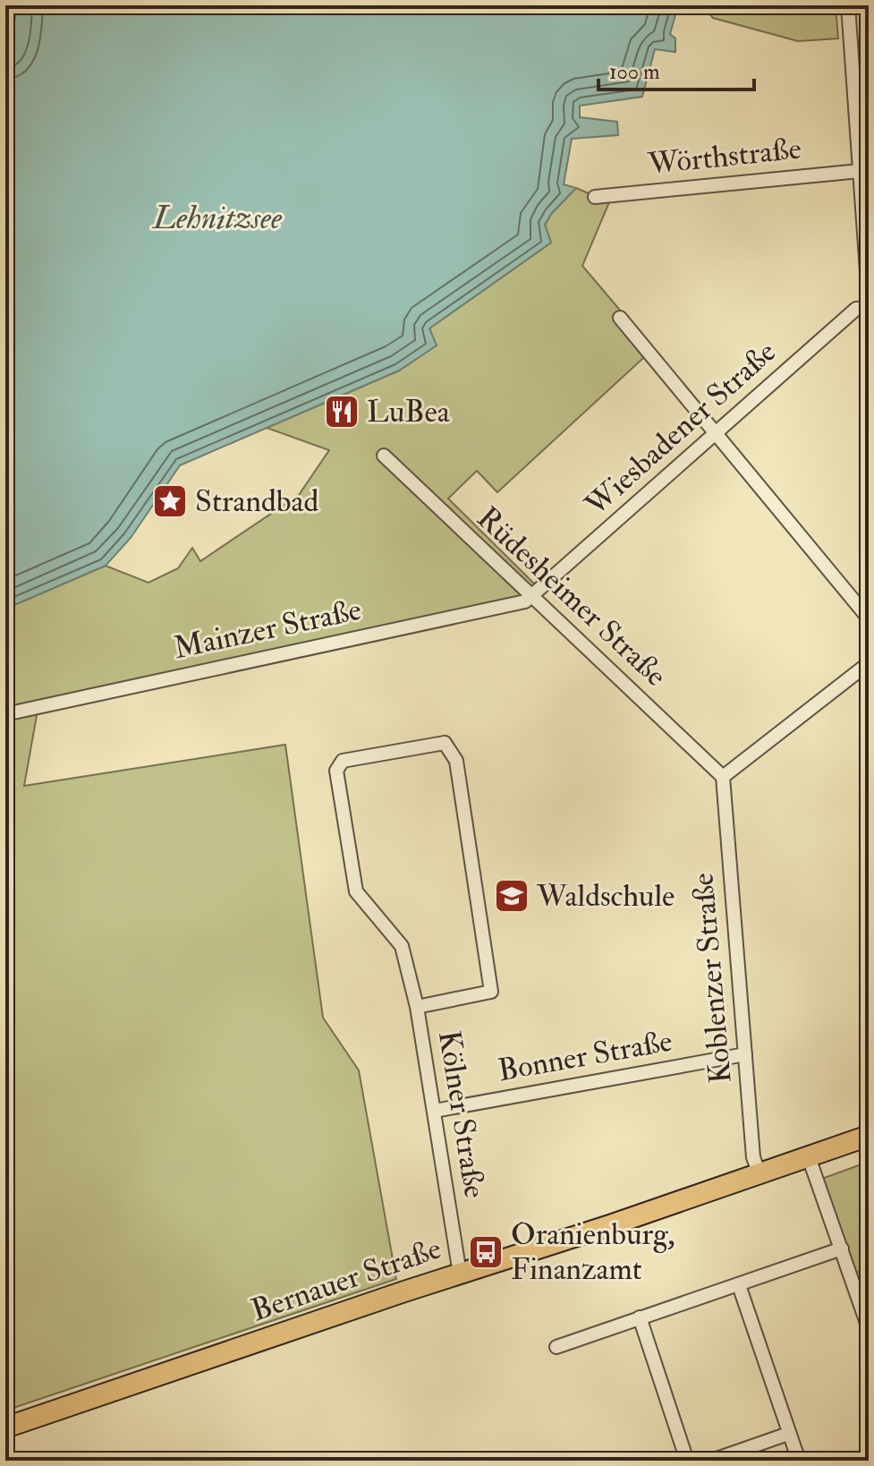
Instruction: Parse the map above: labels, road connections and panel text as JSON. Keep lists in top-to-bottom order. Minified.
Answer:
{"streets":{"main road":["Bernauer Straße"],"street":["Wörthstraße","Wiesbadener Straße","Rüdesheimer Straße","Mainzer Straße","Koblenzer Straße","Bonner Straße","Kölner Straße"]},"crossings":[["Wiesbadener Straße","Rüdesheimer Straße"],["Wiesbadener Straße","Mainzer Straße"],["Rüdesheimer Straße","Mainzer Straße"],["Rüdesheimer Straße","Koblenzer Straße"],["Koblenzer Straße","Bonner Straße"],["Koblenzer Straße","Bernauer Straße"],["Bonner Straße","Kölner Straße"],["Kölner Straße","Bernauer Straße"]],"water":["Lehnitzsee"],"places":{"restaurant":["LuBea"],"place":["Strandbad"],"school or university":["Waldschule"],"bus stop":["Oranienburg, Finanzamt"]},"scale_bar":"100 m"}
